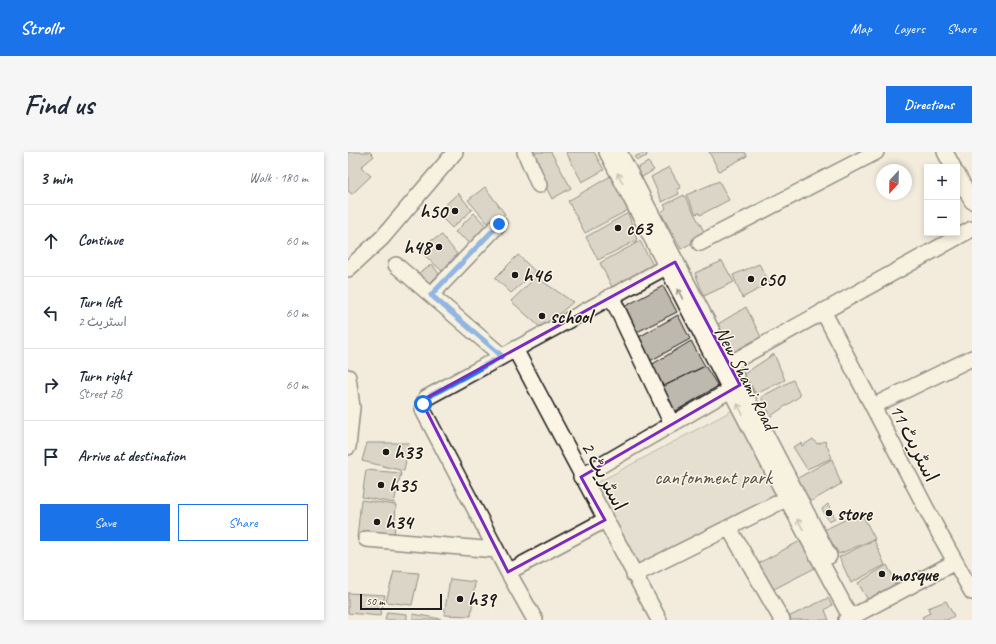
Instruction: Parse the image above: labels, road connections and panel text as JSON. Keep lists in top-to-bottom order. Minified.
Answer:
{"streets":{"street":["New Shami Road","اسٹریٹ 11","اسٹریٹ 2"]},"parks":["cantonment park"],"places":["h50","c63","h48","h46","c50","school","h33","h35","store","h34","mosque","h39"],"scale_bar":"50 m","north":"bottom","page":{"header":"Strollr","nav":["Map","Layers","Share"],"buttons":["Directions",["Save","Share"]],"title":"Find us","heading":["3 min","Walk · 180 m"],"map_buttons":["+","−"],"list":[["Continue","60 m"],["Turn left","اسٹریٹ 2","60 m"],["Turn right","Street 2B","60 m"],"Arrive at destination"],"scale":"50 m"}}
